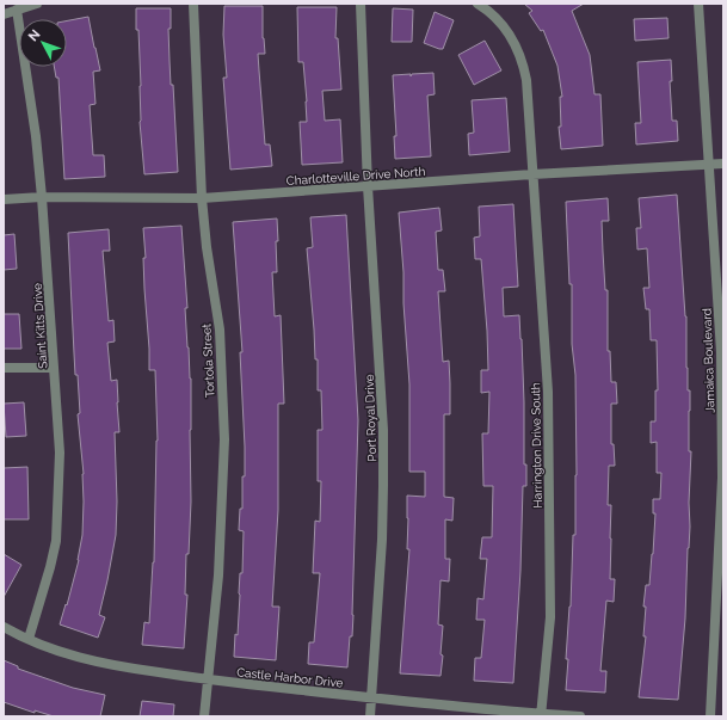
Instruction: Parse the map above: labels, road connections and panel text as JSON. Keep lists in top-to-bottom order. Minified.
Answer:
{"streets":{"street":["Charlotteville Drive North","Saint Kitts Drive","Tortola Street","Jamaica Boulevard","Port Royal Drive","Harrington Drive South","Castle Harbor Drive"]},"crossings":[["Charlotteville Drive North","Saint Kitts Drive"],["Charlotteville Drive North","Tortola Street"],["Charlotteville Drive North","Jamaica Boulevard"],["Charlotteville Drive North","Port Royal Drive"],["Charlotteville Drive North","Harrington Drive South"],["Saint Kitts Drive","Castle Harbor Drive"],["Tortola Street","Castle Harbor Drive"],["Port Royal Drive","Castle Harbor Drive"],["Harrington Drive South","Castle Harbor Drive"]],"north":"top left"}
